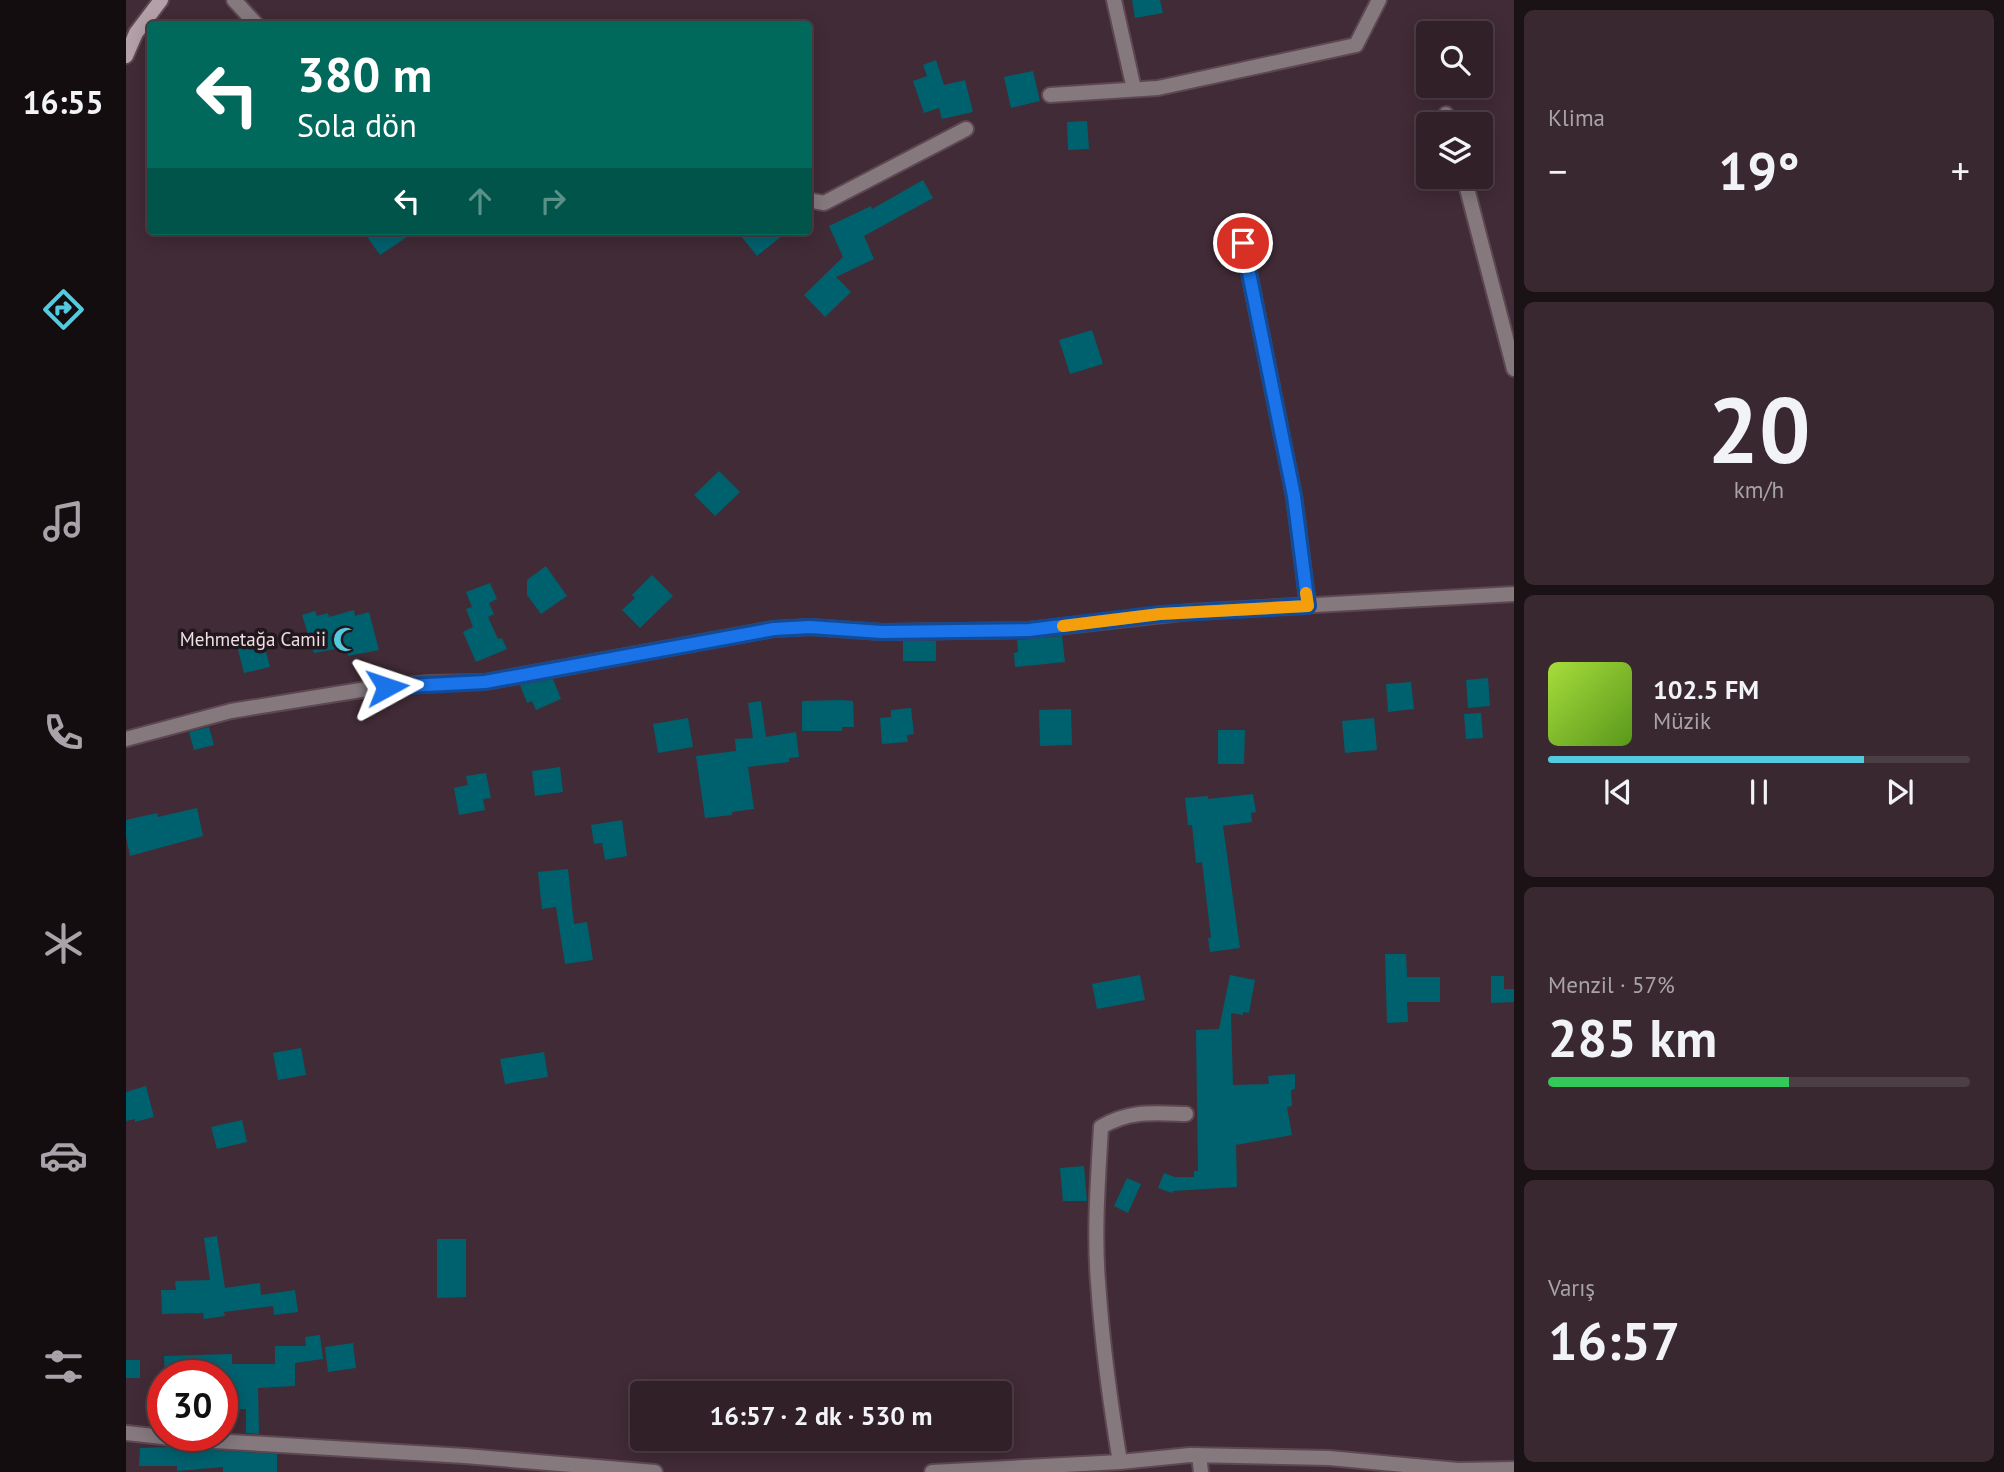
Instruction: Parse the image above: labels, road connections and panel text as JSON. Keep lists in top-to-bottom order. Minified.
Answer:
{"places":{"mosque":["Mehmetağa Camii"]},"page":{"tabs":"16:55","tile":["Klima",["20","km/h"],["Menzil · 57%","285 km"],["Varış","16:57"]],"turn":["380 m","Sola dön"],"heat":["−","19°","+"],"song":["102.5 FM","Müzik"],"limit":"30","trip":"16:57 · 2 dk · 530 m"}}
